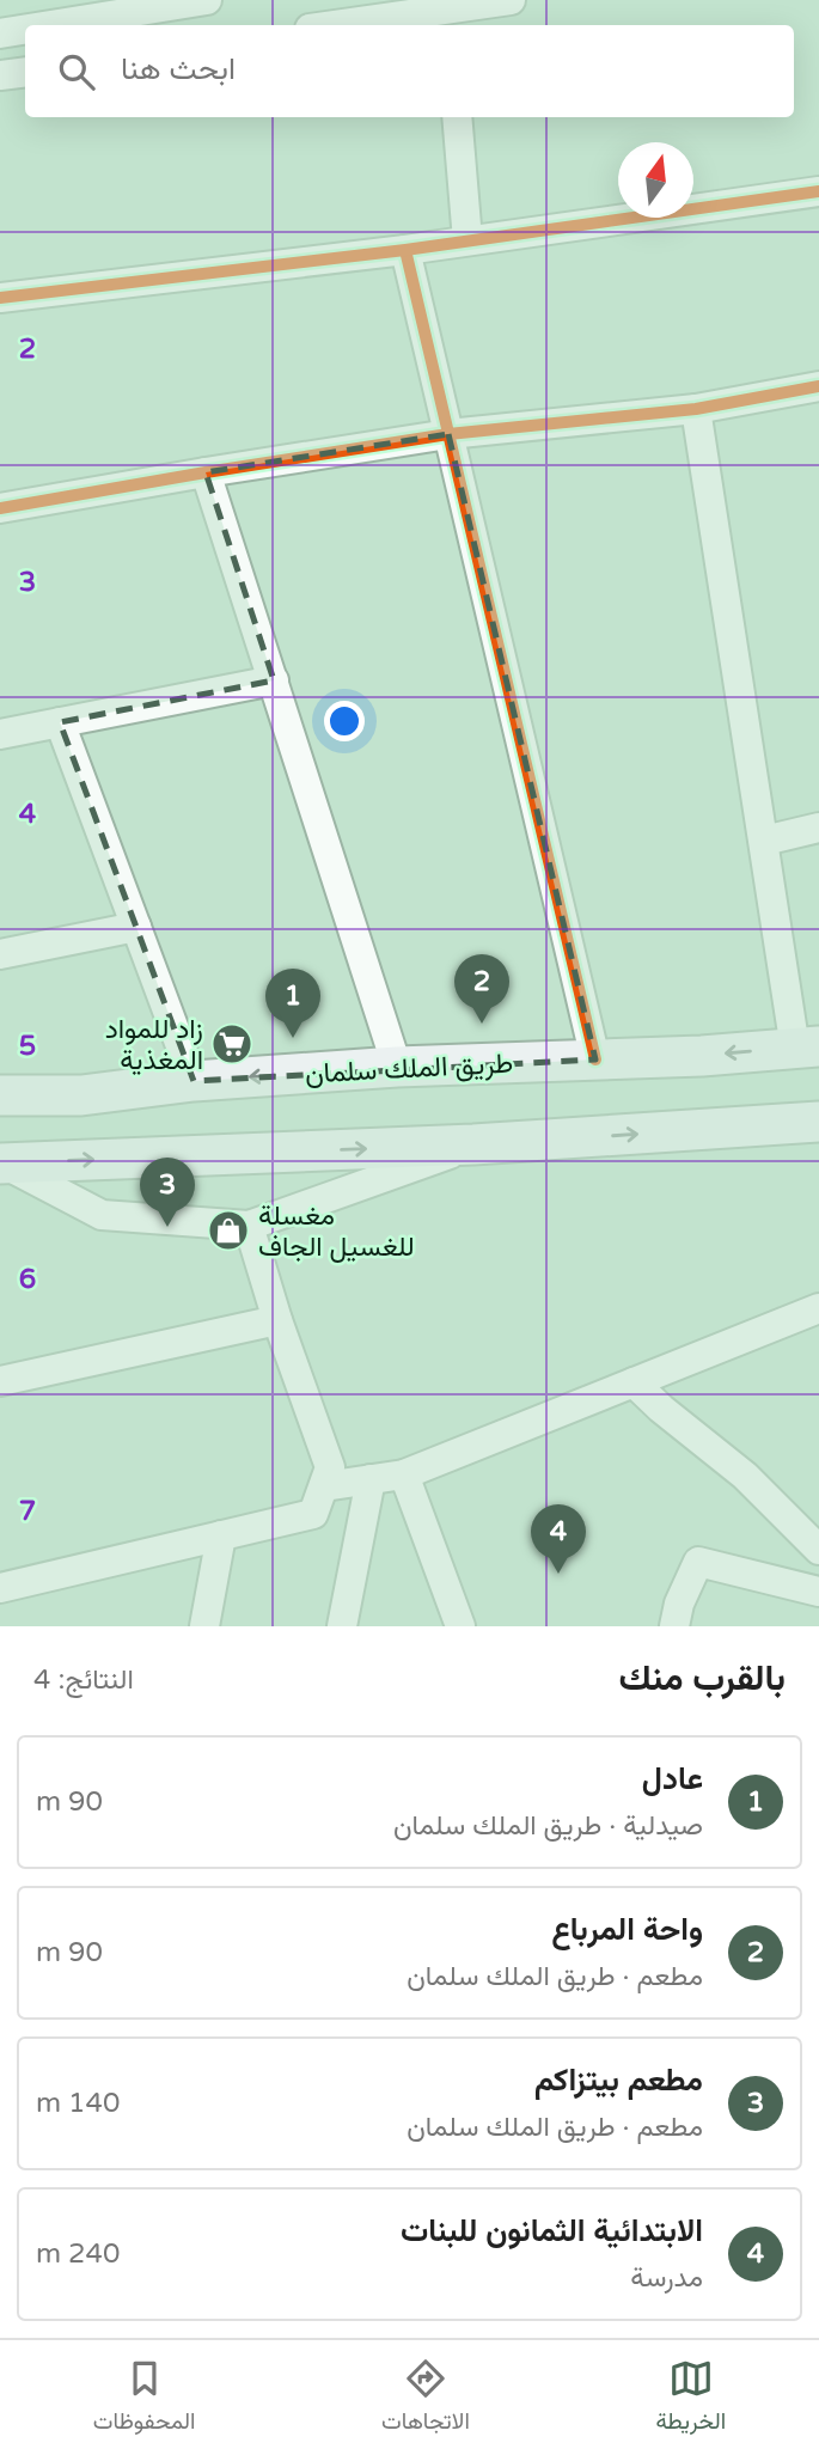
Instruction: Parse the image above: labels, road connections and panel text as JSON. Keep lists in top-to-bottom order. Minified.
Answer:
{"streets":{"main road":["طريق الملك سلمان"]},"places":{"supermarket":["زاد للمواد المغذية"],"shop":["مغسلة للغسيل الجاف"]},"north":"top","page":{"search":"ابحث هنا","pins":["2","1","3","4"],"heading":["بالقرب منك","النتائج: 4"],"list":[{"mark":"1","name":"عادل","note":"صيدلية · طريق الملك سلمان","value":"90 m"},{"mark":"2","name":"واحة المرباع","note":"مطعم · طريق الملك سلمان","value":"90 m"},{"mark":"3","name":"مطعم بيتزاكم","note":"مطعم · طريق الملك سلمان","value":"140 m"},{"mark":"4","name":"الابتدائية الثمانون للبنات","note":"مدرسة","value":"240 m"}],"nav":["الخريطة","الاتجاهات","المحفوظات"]},"grid":{"rows":["2","3","4","5","6","7"]}}
